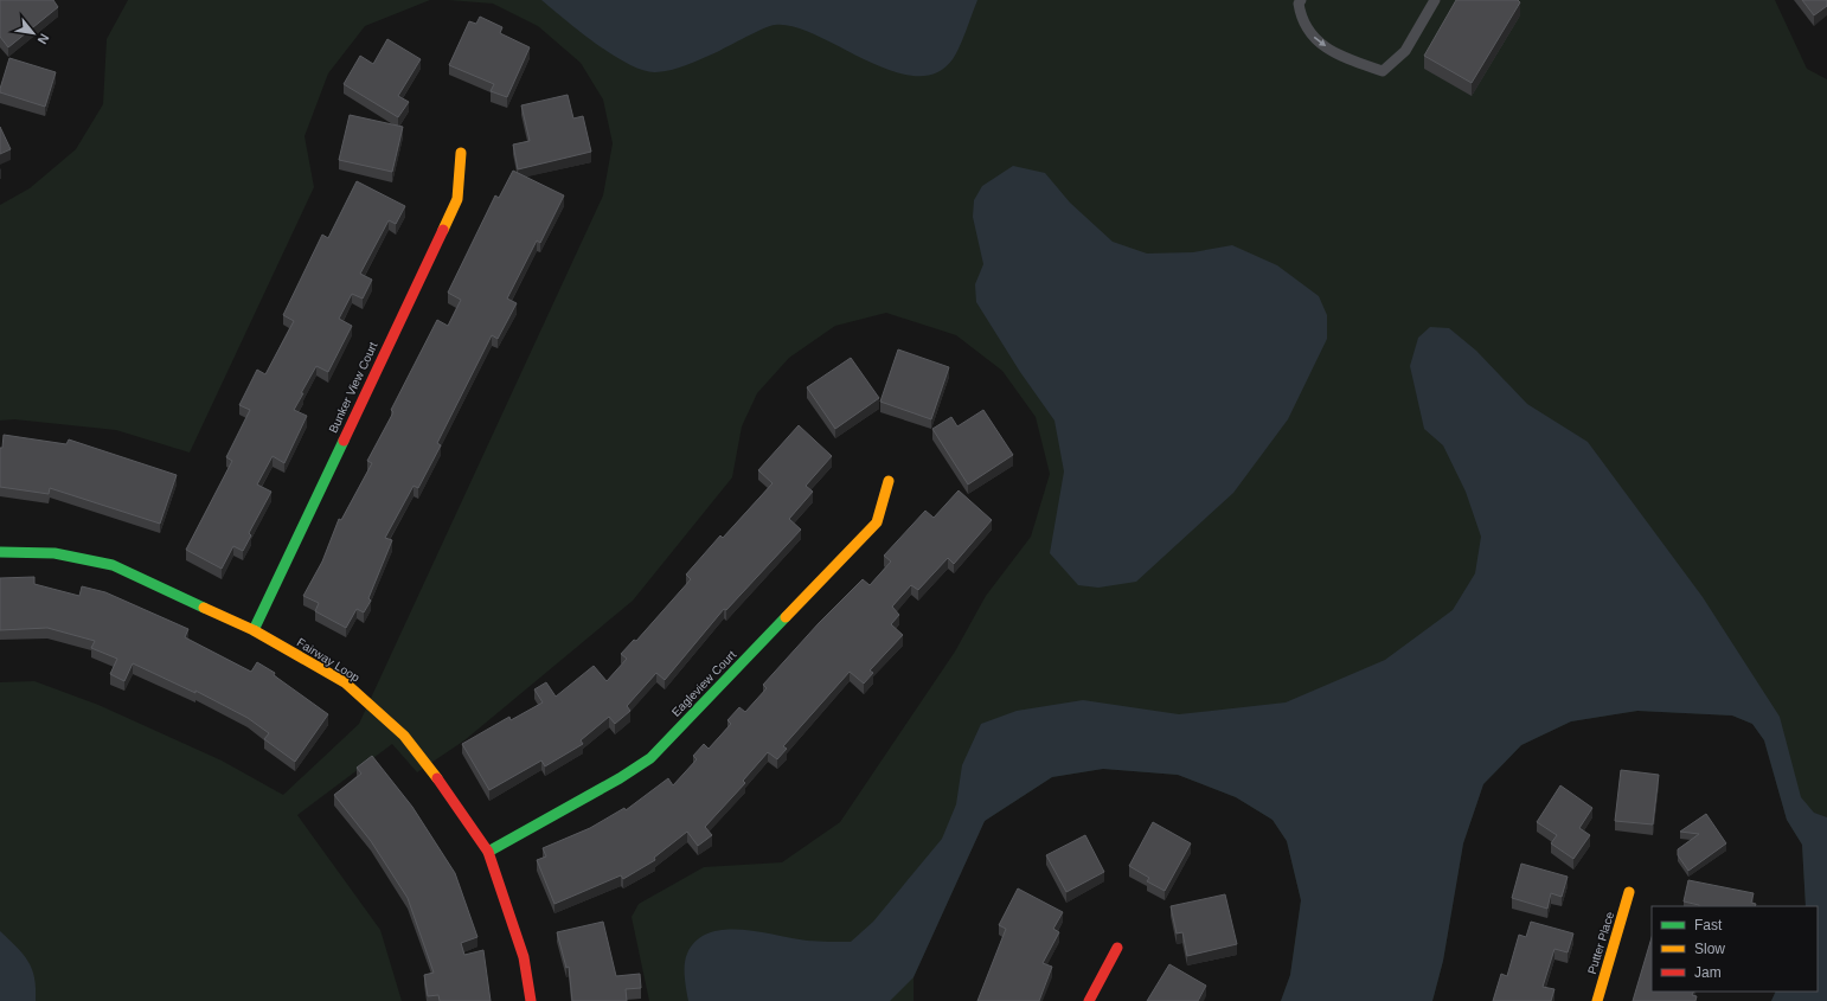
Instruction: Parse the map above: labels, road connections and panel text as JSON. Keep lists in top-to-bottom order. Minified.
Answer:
{"streets":{"street":["Bunker View Court","Fairway Loop","Eagleview Court","Putter Place"]},"crossings":[["Bunker View Court","Fairway Loop"],["Fairway Loop","Eagleview Court"]],"legend":["Fast","Slow","Jam"],"north":"bottom right"}
